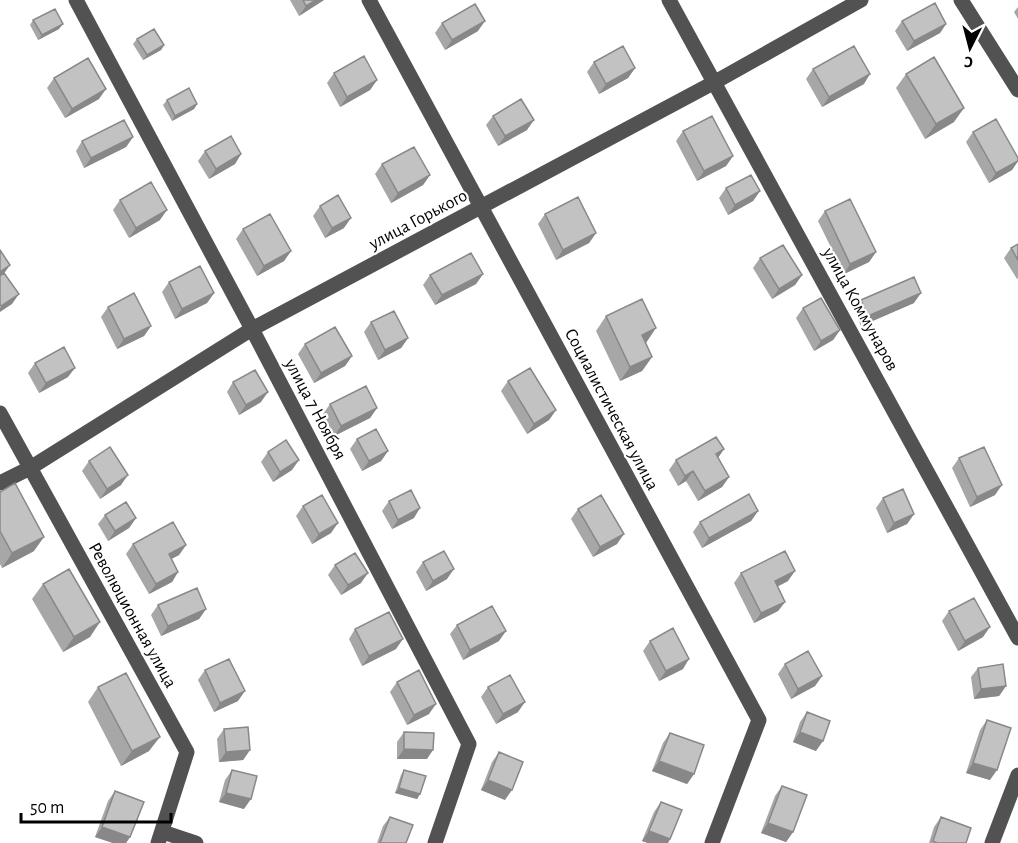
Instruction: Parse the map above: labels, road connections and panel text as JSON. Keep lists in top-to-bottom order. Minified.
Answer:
{"streets":{"street":["улица Горького","улица Коммунаров","улица 7 Ноября","Социалистическая улица","Революционная улица"]},"crossings":[["улица Горького","улица Коммунаров"],["улица Горького","улица 7 Ноября"],["улица Горького","Социалистическая улица"],["улица Горького","Революционная улица"]],"scale_bar":"50 m","north":"bottom"}
